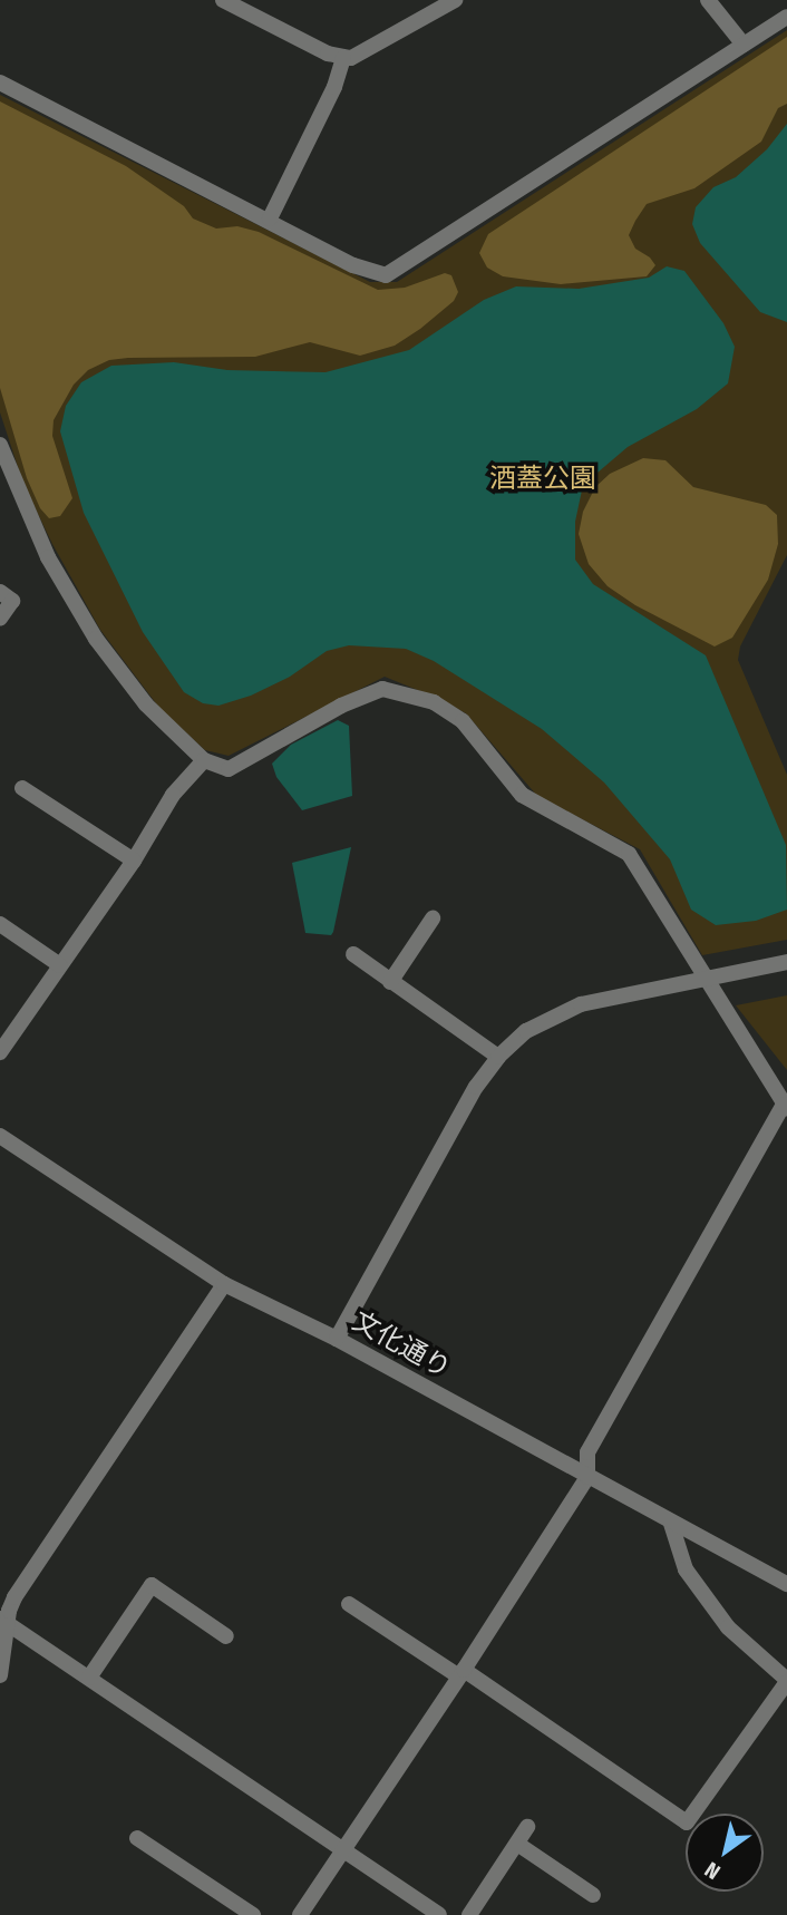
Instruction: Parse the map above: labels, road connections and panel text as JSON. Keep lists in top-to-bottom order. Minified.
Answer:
{"streets":{"street":["文化通り"]},"parks":["酒蓋公園"],"north":"bottom left"}
